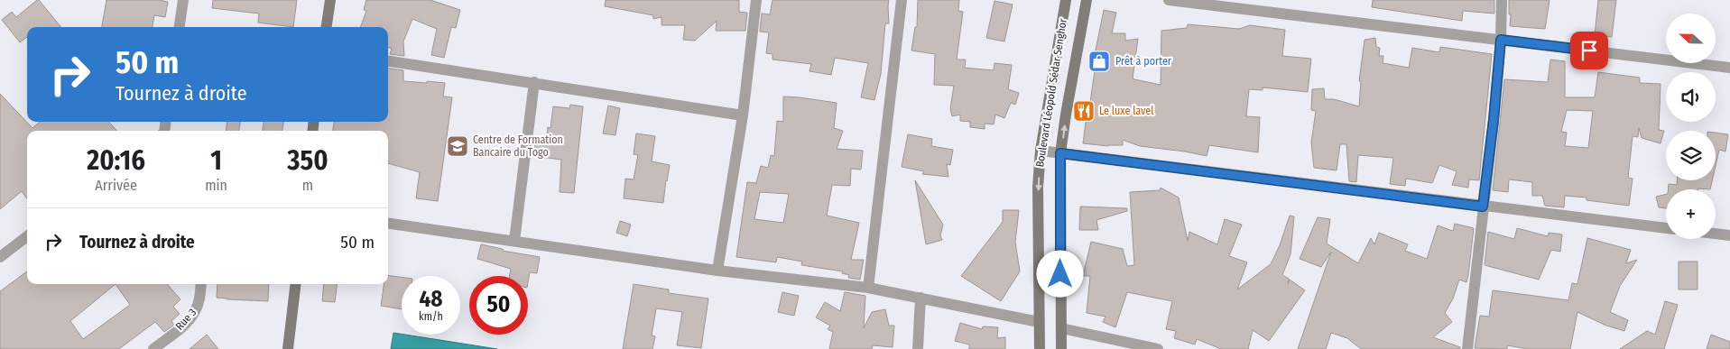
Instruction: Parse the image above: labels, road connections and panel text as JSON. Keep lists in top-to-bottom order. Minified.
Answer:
{"streets":{"main road":["Boulevard Léopold Sédar Senghor"],"street":["Rue 3"]},"places":{"shop":["Prêt à porter"],"restaurant":["Le luxe lavel"],"school or university":["Centre de Formation Bancaire du Togo"]},"north":"left","page":{"map_buttons":"+","turn":["50 m","Tournez à droite"],"eta":["20:16","Arrivée","1","min","350","m"],"list":[{"name":"Tournez à droite","value":"50 m"}],"speed":"48 km/h","limit":"50"}}
